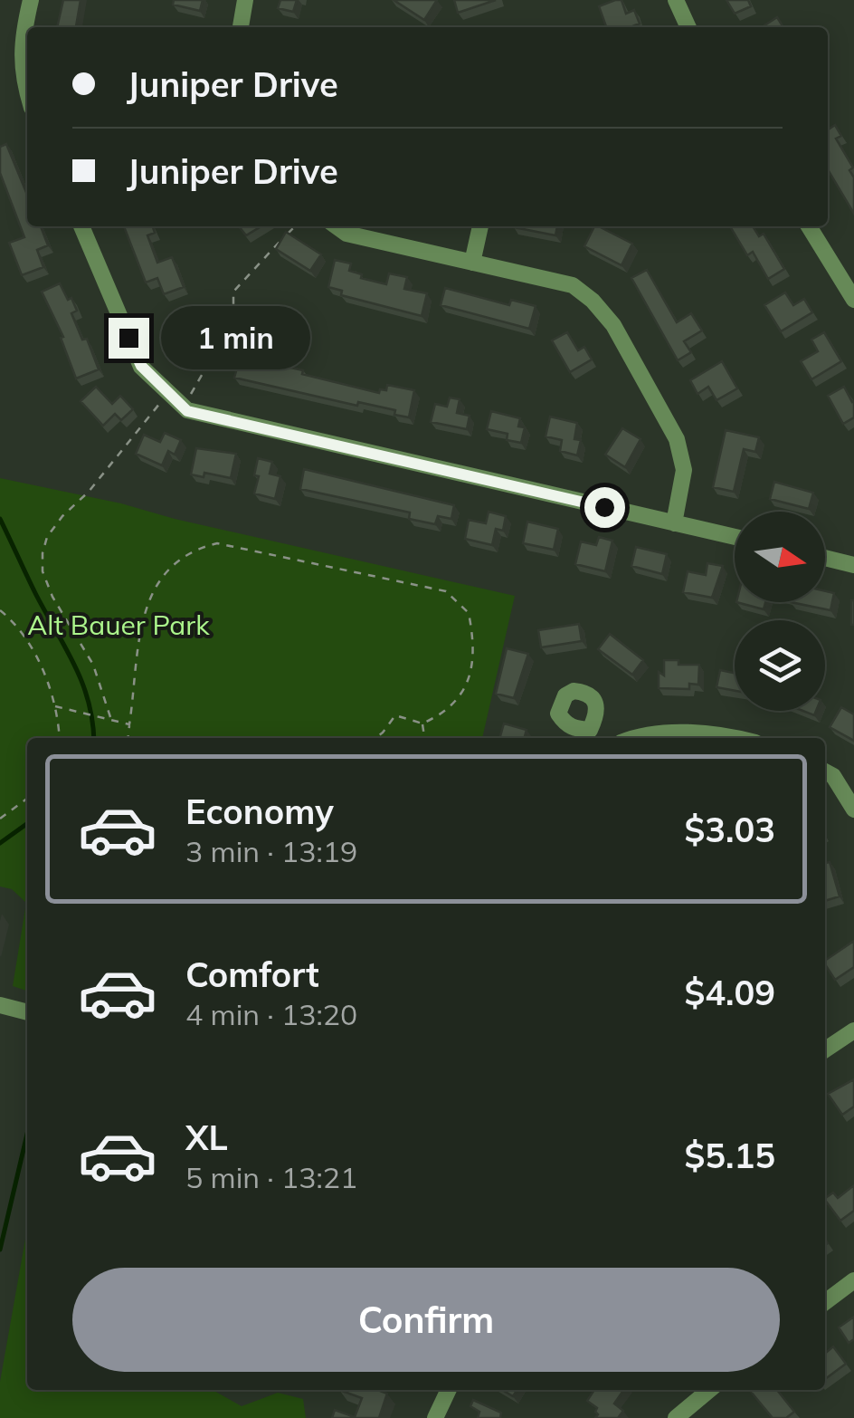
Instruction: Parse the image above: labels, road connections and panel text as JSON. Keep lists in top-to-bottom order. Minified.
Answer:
{"parks":["Alt Bauer Park"],"north":"right","page":{"banner":["Juniper Drive","Juniper Drive"],"bubble":"1 min","list":[{"name":"Economy","note":"3 min · 13:19","value":"$3.03"},{"name":"Comfort","note":"4 min · 13:20","value":"$4.09"},{"name":"XL","note":"5 min · 13:21","value":"$5.15"}],"buttons":"Confirm"}}
